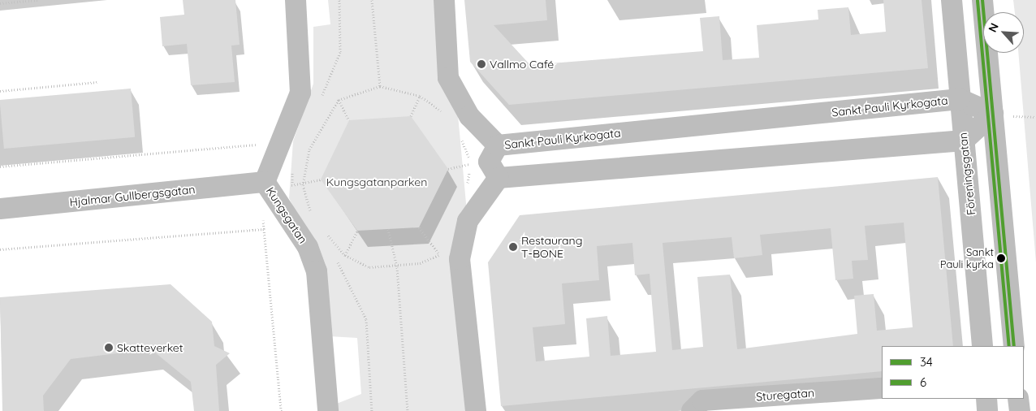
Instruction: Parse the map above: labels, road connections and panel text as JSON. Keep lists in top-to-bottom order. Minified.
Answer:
{"streets":{"street":["Sankt Pauli Kyrkogata","Föreningsgatan","Hjalmar Gullbergsgatan","Kungsgatan","Sturegatan"]},"crossings":[["Sankt Pauli Kyrkogata","Föreningsgatan"],["Hjalmar Gullbergsgatan","Kungsgatan"]],"parks":["Kungsgatanparken"],"places":["Vallmo Café","Restaurang T-BONE","Sankt Pauli kyrka","Skatteverket"],"lines":["transit line 34","transit line 6"],"legend":["34","6"],"north":"top left"}
